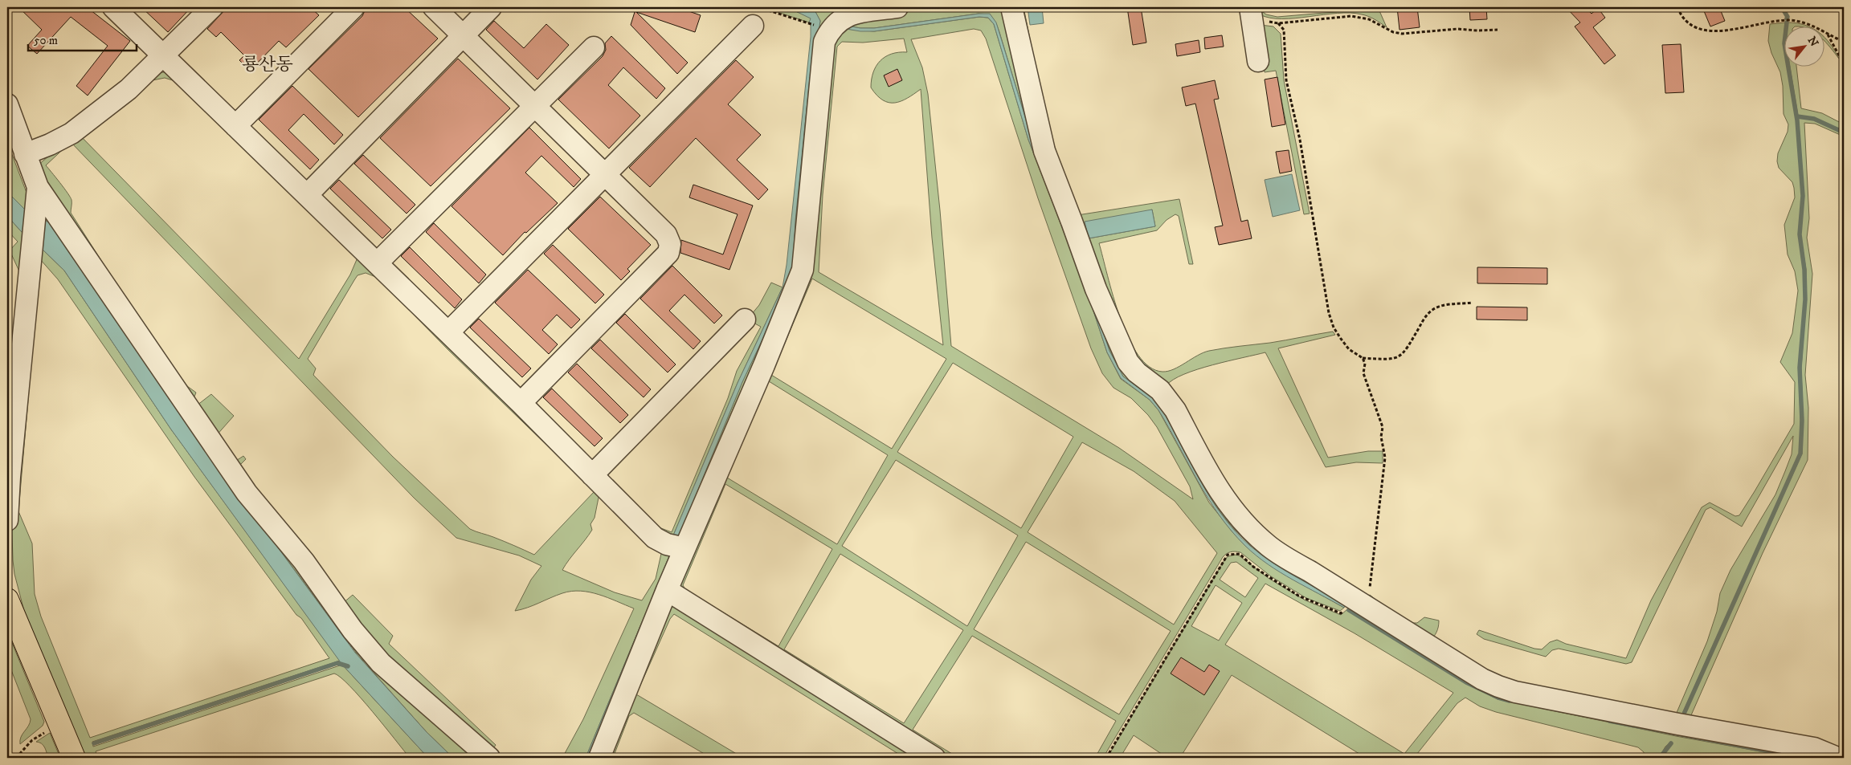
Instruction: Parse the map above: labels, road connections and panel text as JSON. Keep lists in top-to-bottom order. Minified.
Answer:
{"districts":["룡산동"],"scale_bar":"50 m","north":"top right"}
